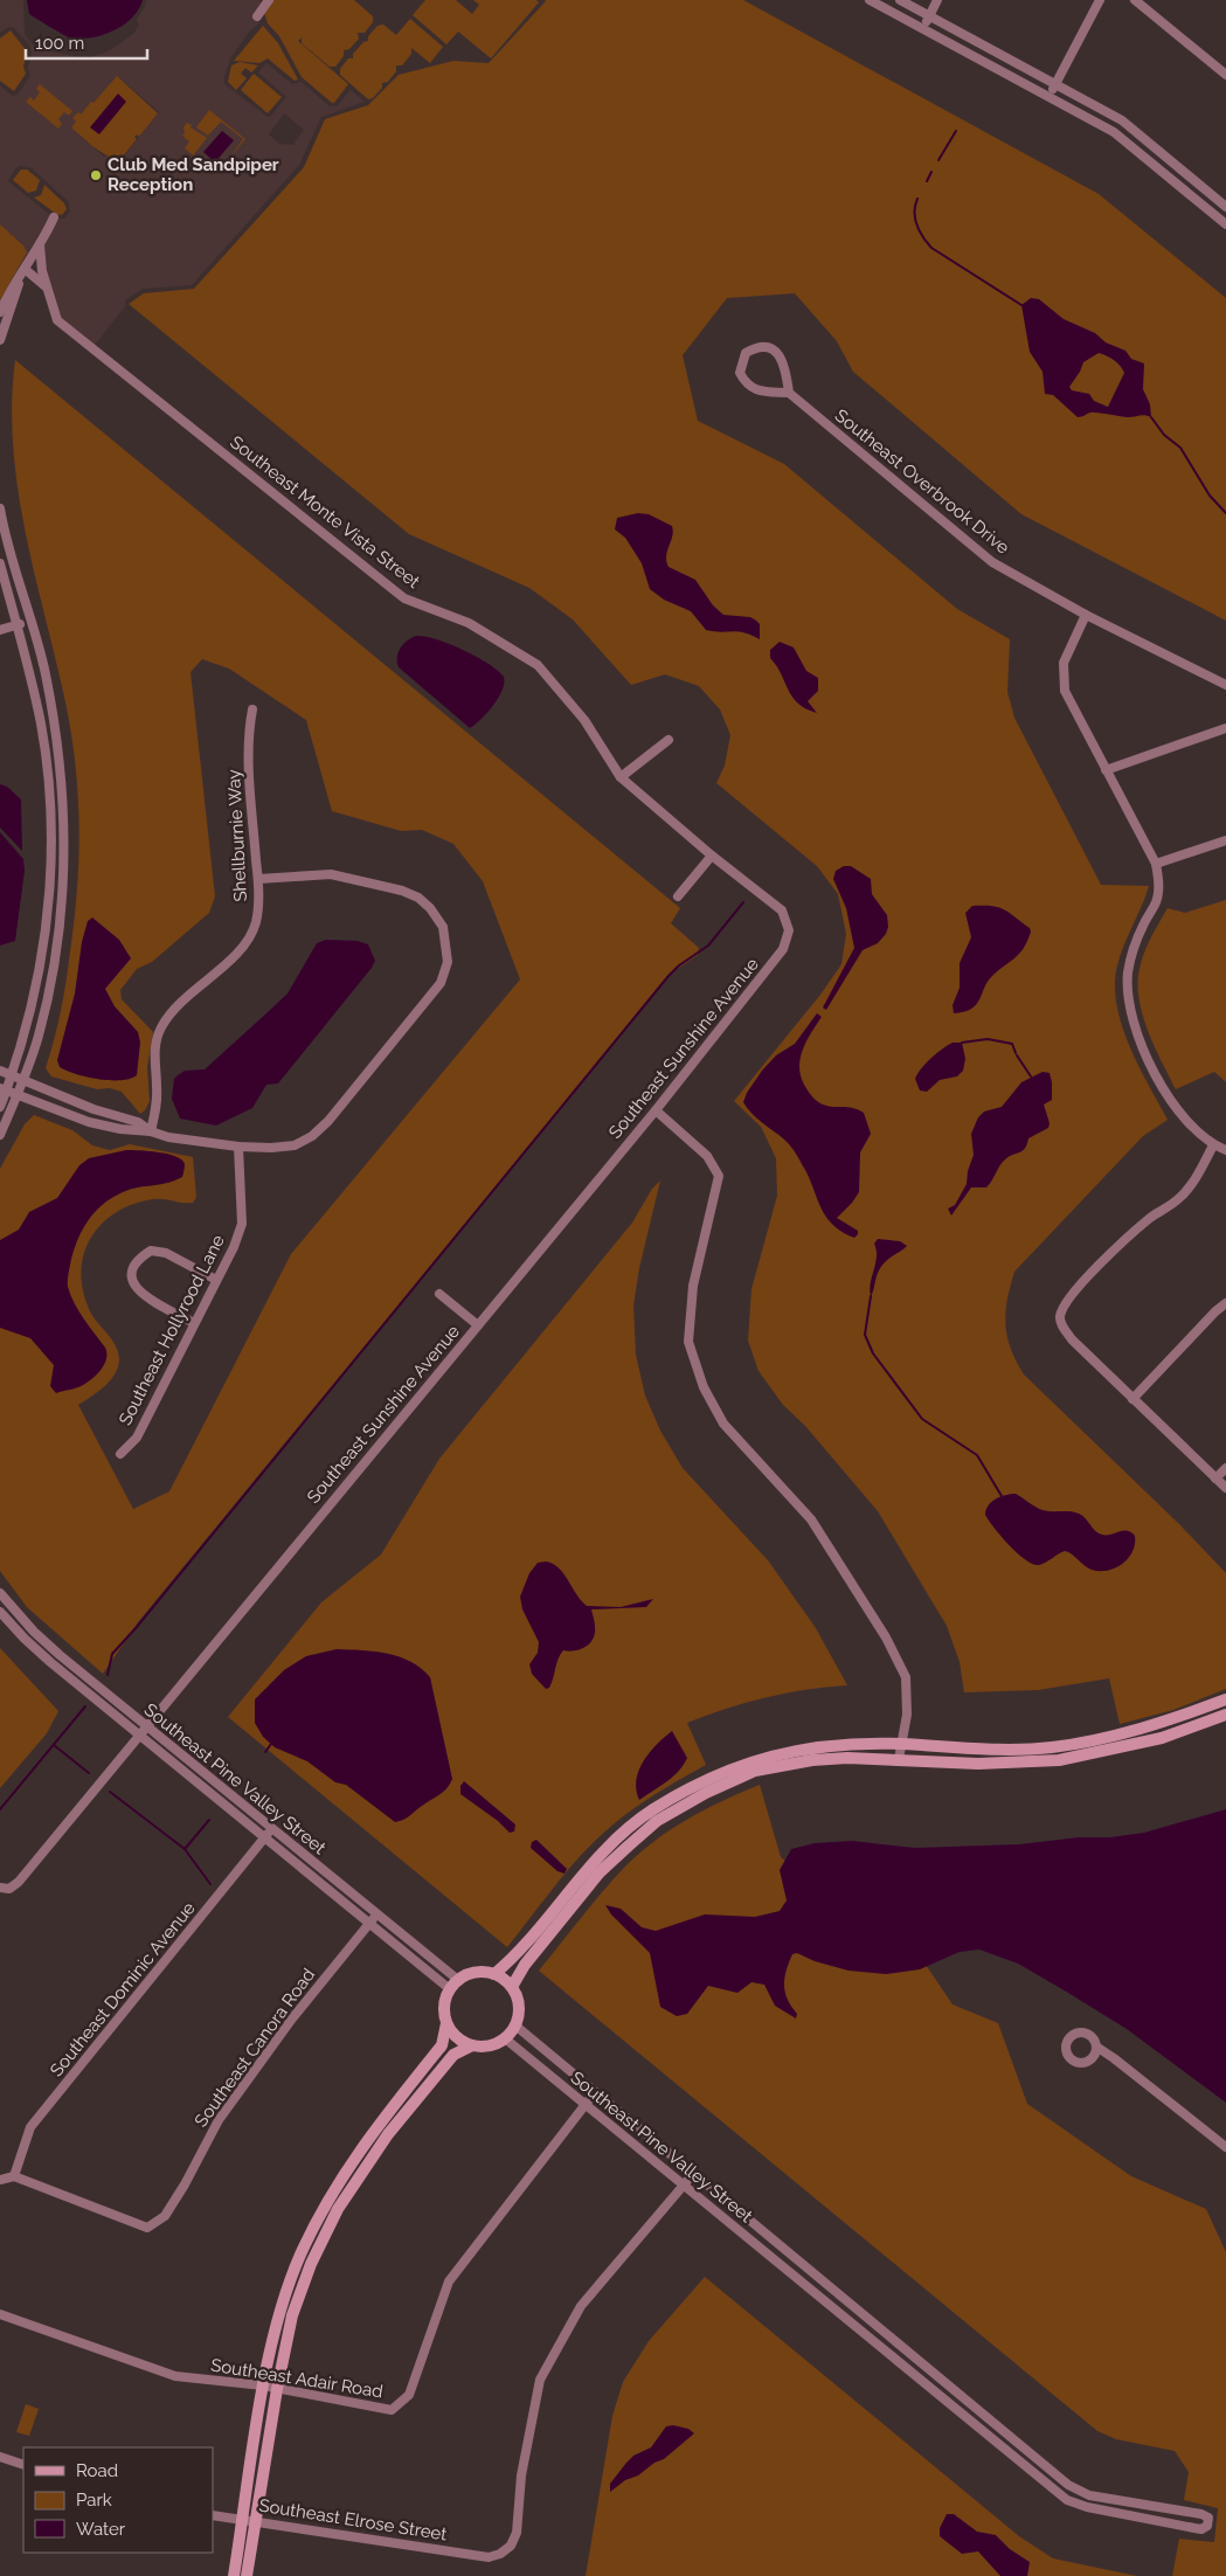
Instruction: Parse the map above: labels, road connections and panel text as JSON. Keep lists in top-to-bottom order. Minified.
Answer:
{"streets":{"street":["Southeast Overbrook Drive","Southeast Monte Vista Street","Shellburnie Way","Southeast Sunshine Avenue","Southeast Hollyrood Lane","Southeast Pine Valley Street","Southeast Dominic Avenue","Southeast Canora Road","Southeast Adair Road","Southeast Elrose Street"]},"crossings":[["Southeast Monte Vista Street","Southeast Sunshine Avenue"],["Southeast Sunshine Avenue","Southeast Pine Valley Street"],["Southeast Pine Valley Street","Southeast Dominic Avenue"],["Southeast Pine Valley Street","Southeast Canora Road"],["Southeast Pine Valley Street","Southeast Adair Road"],["Southeast Pine Valley Street","Southeast Elrose Street"],["Southeast Dominic Avenue","Southeast Canora Road"]],"places":["Club Med Sandpiper Reception"],"legend":["Road","Park","Water"],"scale_bar":"100 m"}
